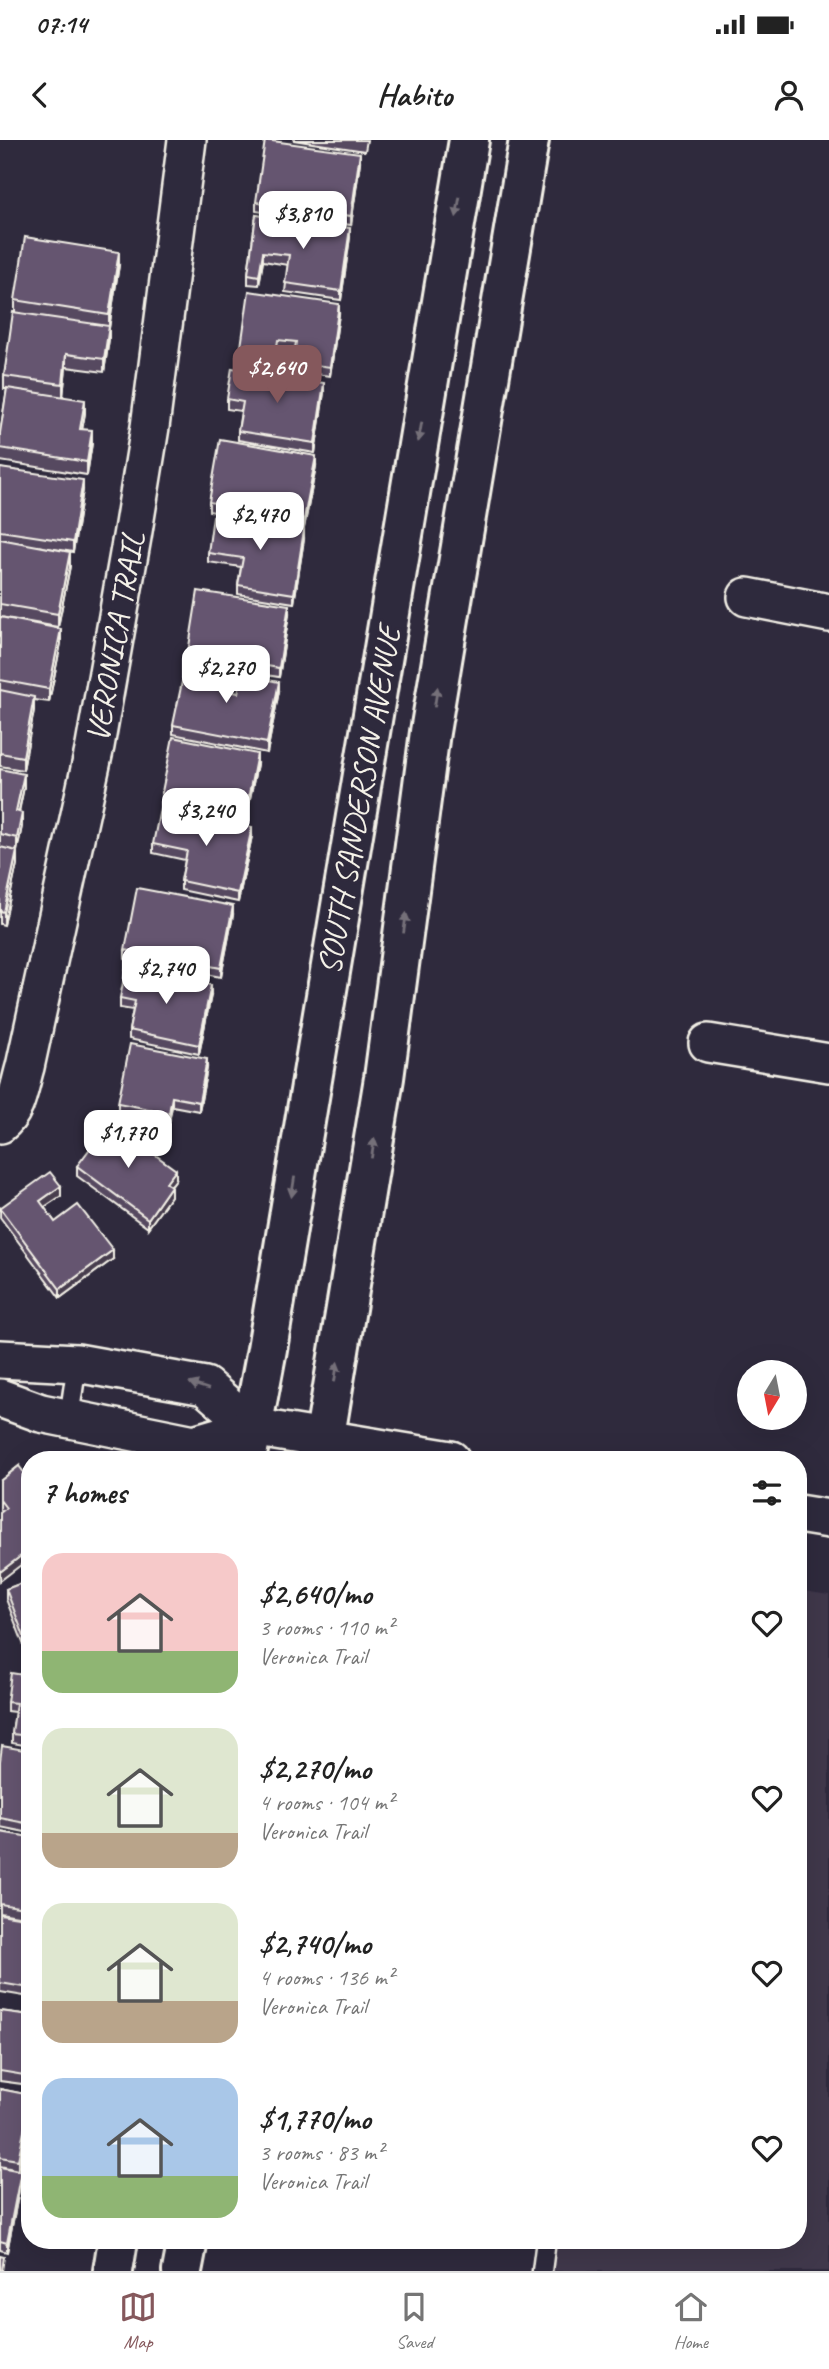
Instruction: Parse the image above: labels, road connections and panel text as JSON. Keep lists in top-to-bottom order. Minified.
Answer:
{"streets":{"main road":["SOUTH SANDERSON AVENUE"],"street":["VERONICA TRAIL"]},"north":"bottom","page":{"status":"07:14","header":"Habito","price":["$3,810","$2,640","$2,470","$2,270","$3,240","$2,740","$1,770"],"heading":"7 homes","list":[{"name":"$2,640/mo","note":"3 rooms · 110 m² · Veronica Trail"},{"name":"$2,270/mo","note":"4 rooms · 104 m² · Veronica Trail"},{"name":"$2,740/mo","note":"4 rooms · 136 m² · Veronica Trail"},{"name":"$1,770/mo","note":"3 rooms · 83 m² · Veronica Trail"}],"tabs":["Map","Saved","Home"]}}
